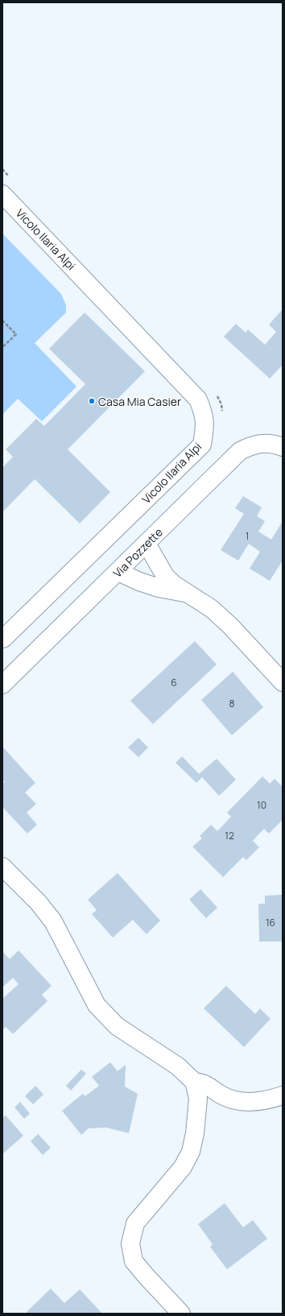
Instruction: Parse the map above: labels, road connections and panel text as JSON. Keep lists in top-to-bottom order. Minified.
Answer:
{"streets":{"street":["Vicolo Ilaria Alpi","Via Pozzette"]},"places":["Casa Mia Casier"],"house_numbers":["1","6","8","10","12","16"]}
